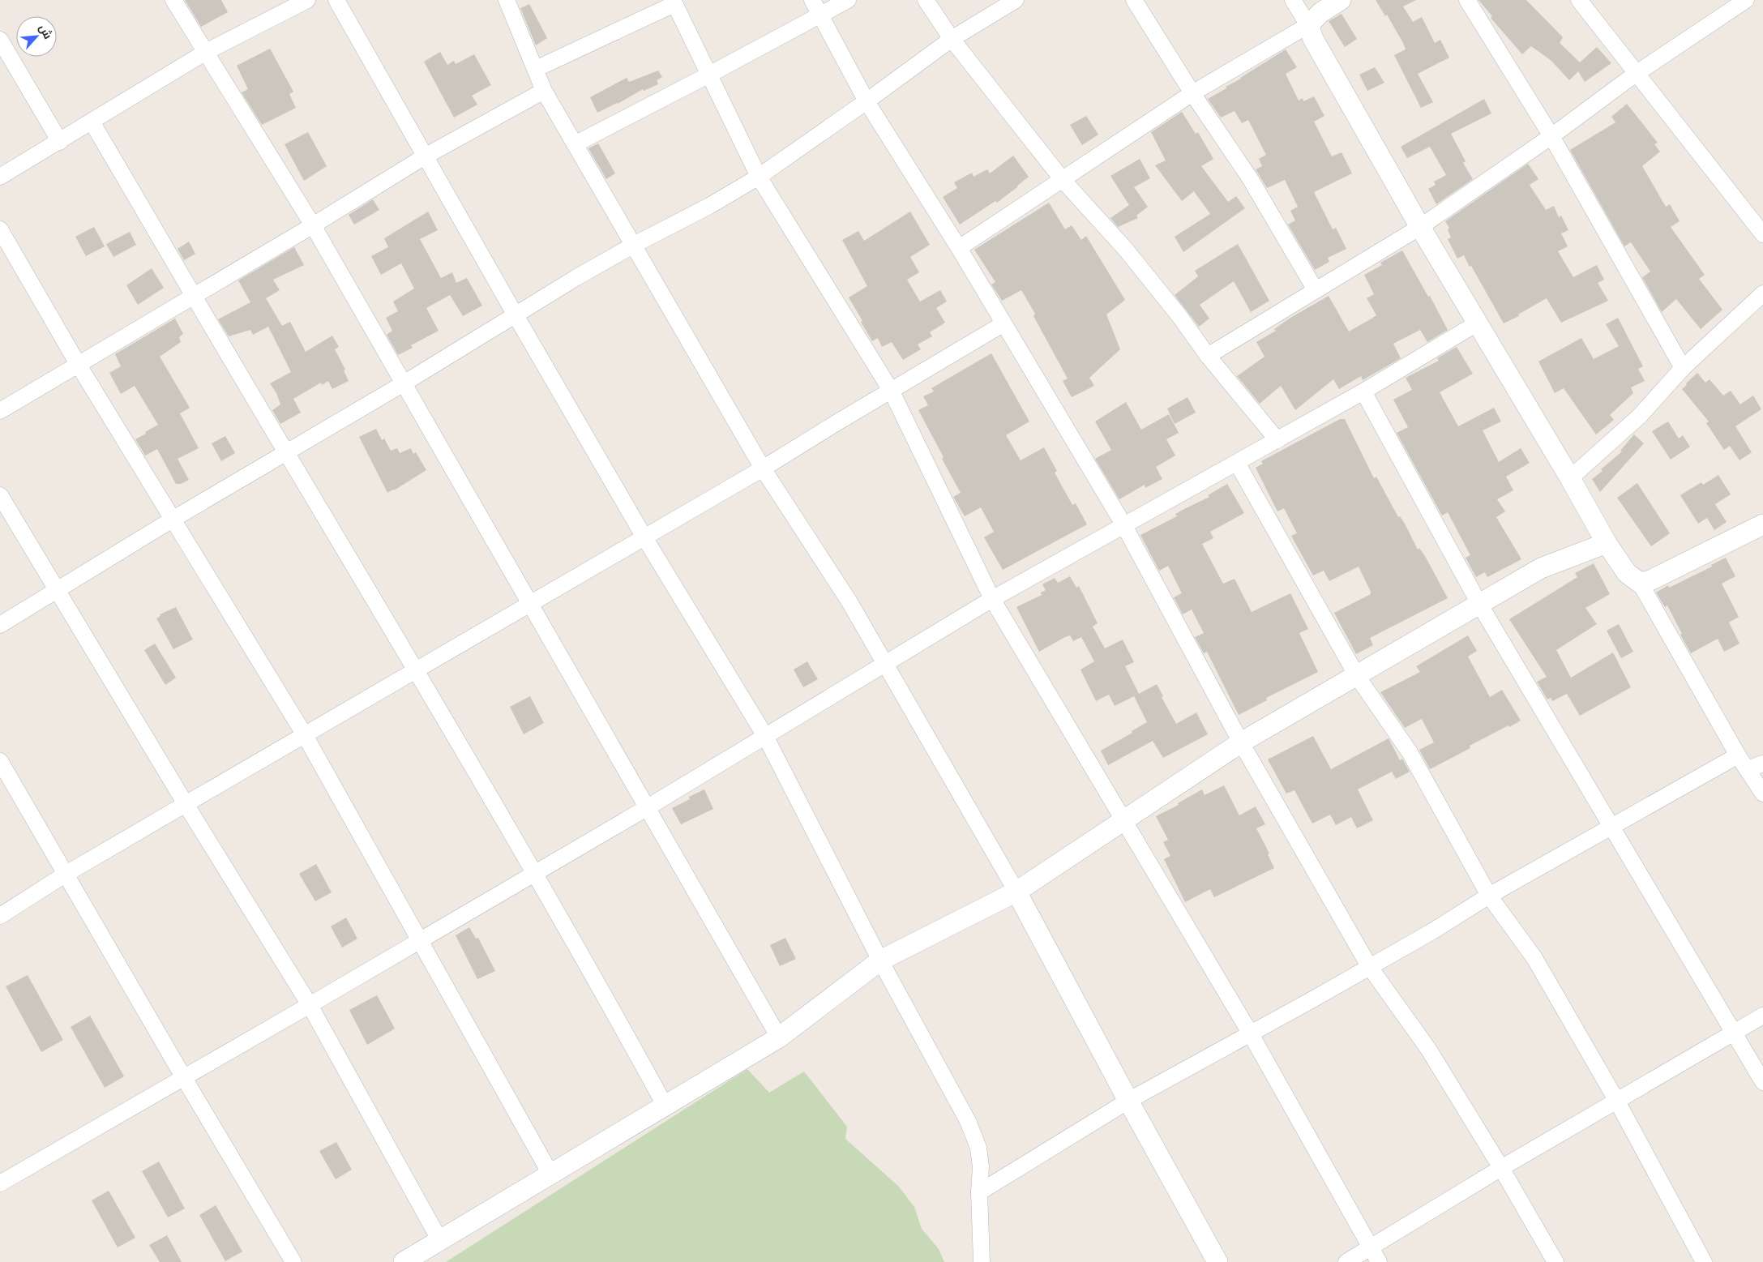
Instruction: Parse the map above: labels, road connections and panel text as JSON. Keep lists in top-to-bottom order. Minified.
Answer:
{"north":"top right"}
